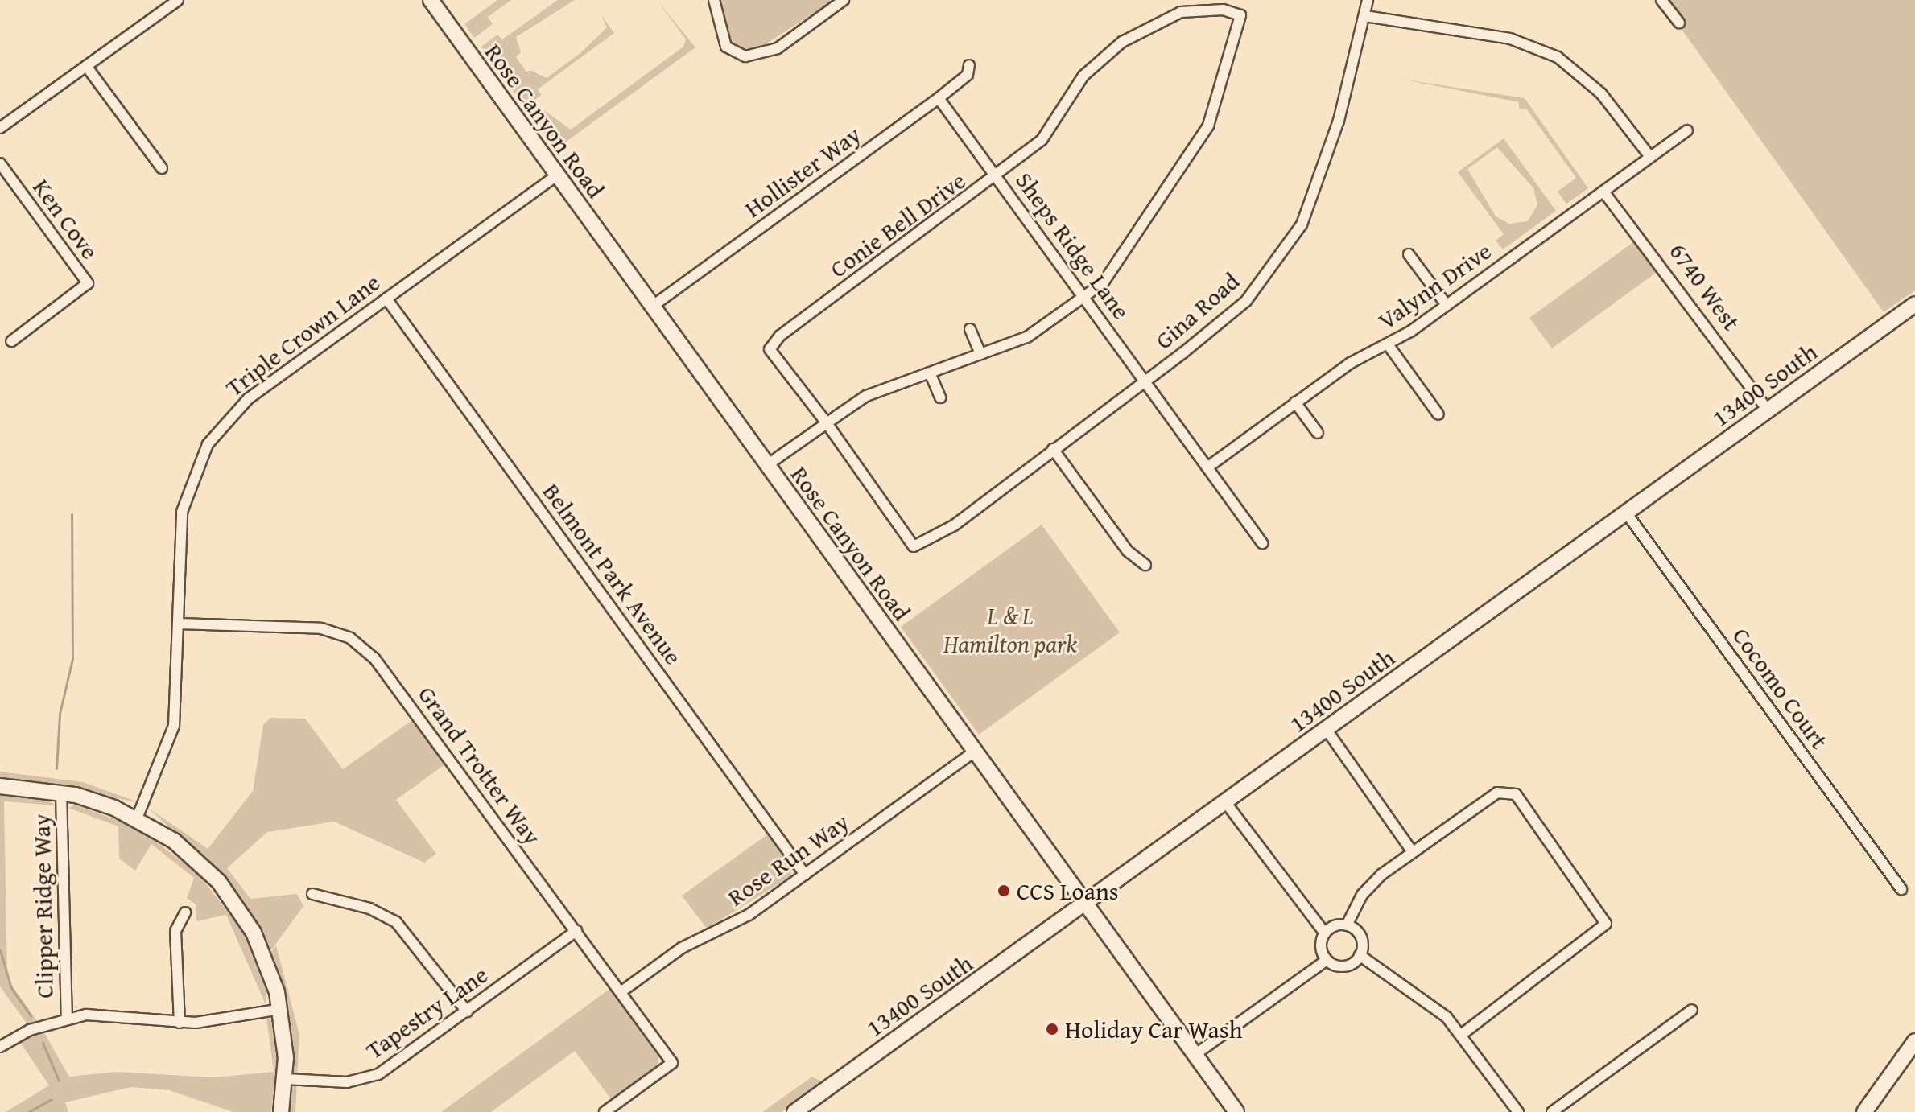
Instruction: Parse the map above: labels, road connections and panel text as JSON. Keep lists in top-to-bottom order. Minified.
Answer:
{"streets":{"street":["Rose Canyon Road","Hollister Way","Ken Cove","Conie Bell Drive","Sheps Ridge Lane","Valynn Drive","6740 West","Gina Road","Triple Crown Lane","13400 South","Belmont Park Avenue","Cocomo Court","Grand Trotter Way","Rose Run Way","Clipper Ridge Way","Tapestry Lane"]},"crossings":[["Rose Canyon Road","Hollister Way"],["Rose Canyon Road","Triple Crown Lane"],["Rose Canyon Road","13400 South"],["Rose Canyon Road","Rose Run Way"],["Hollister Way","Sheps Ridge Lane"],["Conie Bell Drive","Sheps Ridge Lane"],["Conie Bell Drive","Gina Road"],["Sheps Ridge Lane","Valynn Drive"],["Sheps Ridge Lane","Gina Road"],["Valynn Drive","6740 West"],["6740 West","13400 South"],["Triple Crown Lane","Belmont Park Avenue"],["Triple Crown Lane","Grand Trotter Way"],["13400 South","Cocomo Court"],["Belmont Park Avenue","Rose Run Way"],["Grand Trotter Way","Rose Run Way"],["Grand Trotter Way","Tapestry Lane"]],"parks":["L & L Hamilton park"],"places":["CCS Loans","Holiday Car Wash"]}
